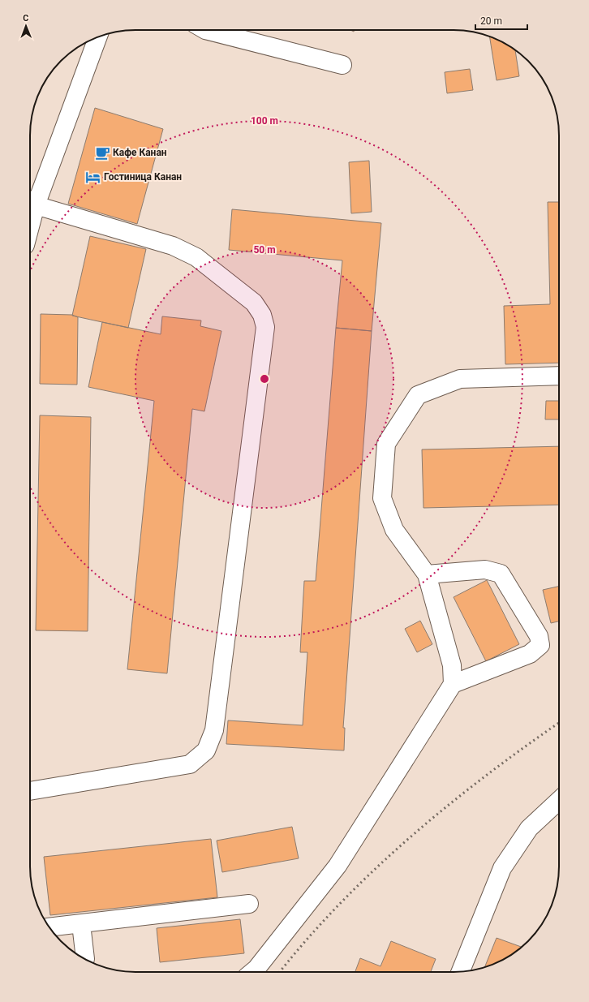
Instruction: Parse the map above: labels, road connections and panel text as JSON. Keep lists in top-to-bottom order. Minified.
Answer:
{"places":{"cafe":["Кафе Канан"],"hotel":["Гостиница Канан"]},"scale_bar":"20 m","north":"top","rings":["100 m","50 m"]}
